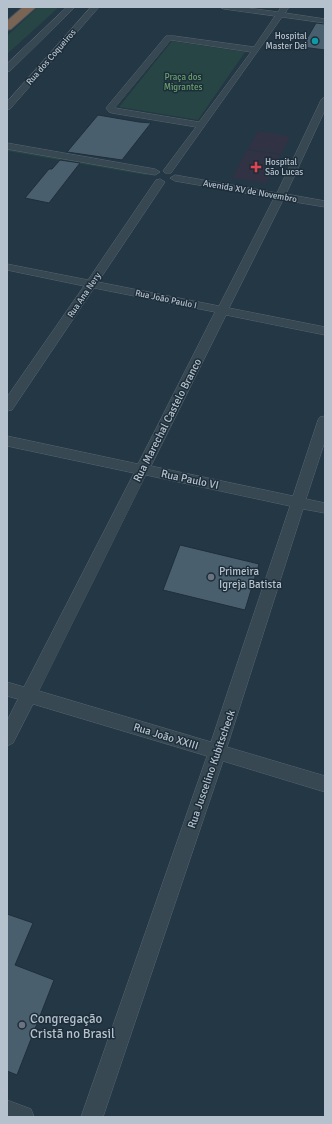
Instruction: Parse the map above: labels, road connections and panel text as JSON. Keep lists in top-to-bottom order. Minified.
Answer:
{"streets":{"street":["Rua dos Coqueiros","Avenida XV de Novembro","Rua Ana Nery","Rua João Paulo I","Rua Marechal Castelo Branco","Rua Paulo VI","Rua João XXIII","Rua Juscelino Kubitscheck"]},"crossings":[["Avenida XV de Novembro","Rua Ana Nery"],["Avenida XV de Novembro","Rua Marechal Castelo Branco"],["Rua Ana Nery","Rua João Paulo I"],["Rua João Paulo I","Rua Marechal Castelo Branco"],["Rua Marechal Castelo Branco","Rua Paulo VI"],["Rua Marechal Castelo Branco","Rua João XXIII"],["Rua Paulo VI","Rua Juscelino Kubitscheck"],["Rua João XXIII","Rua Juscelino Kubitscheck"]],"parks":["Praça dos Migrantes"],"places":{"other":["Hospital Master Dei","Primeira Igreja Batista","Congregação Cristã no Brasil"],"health":["Hospital São Lucas"]}}
